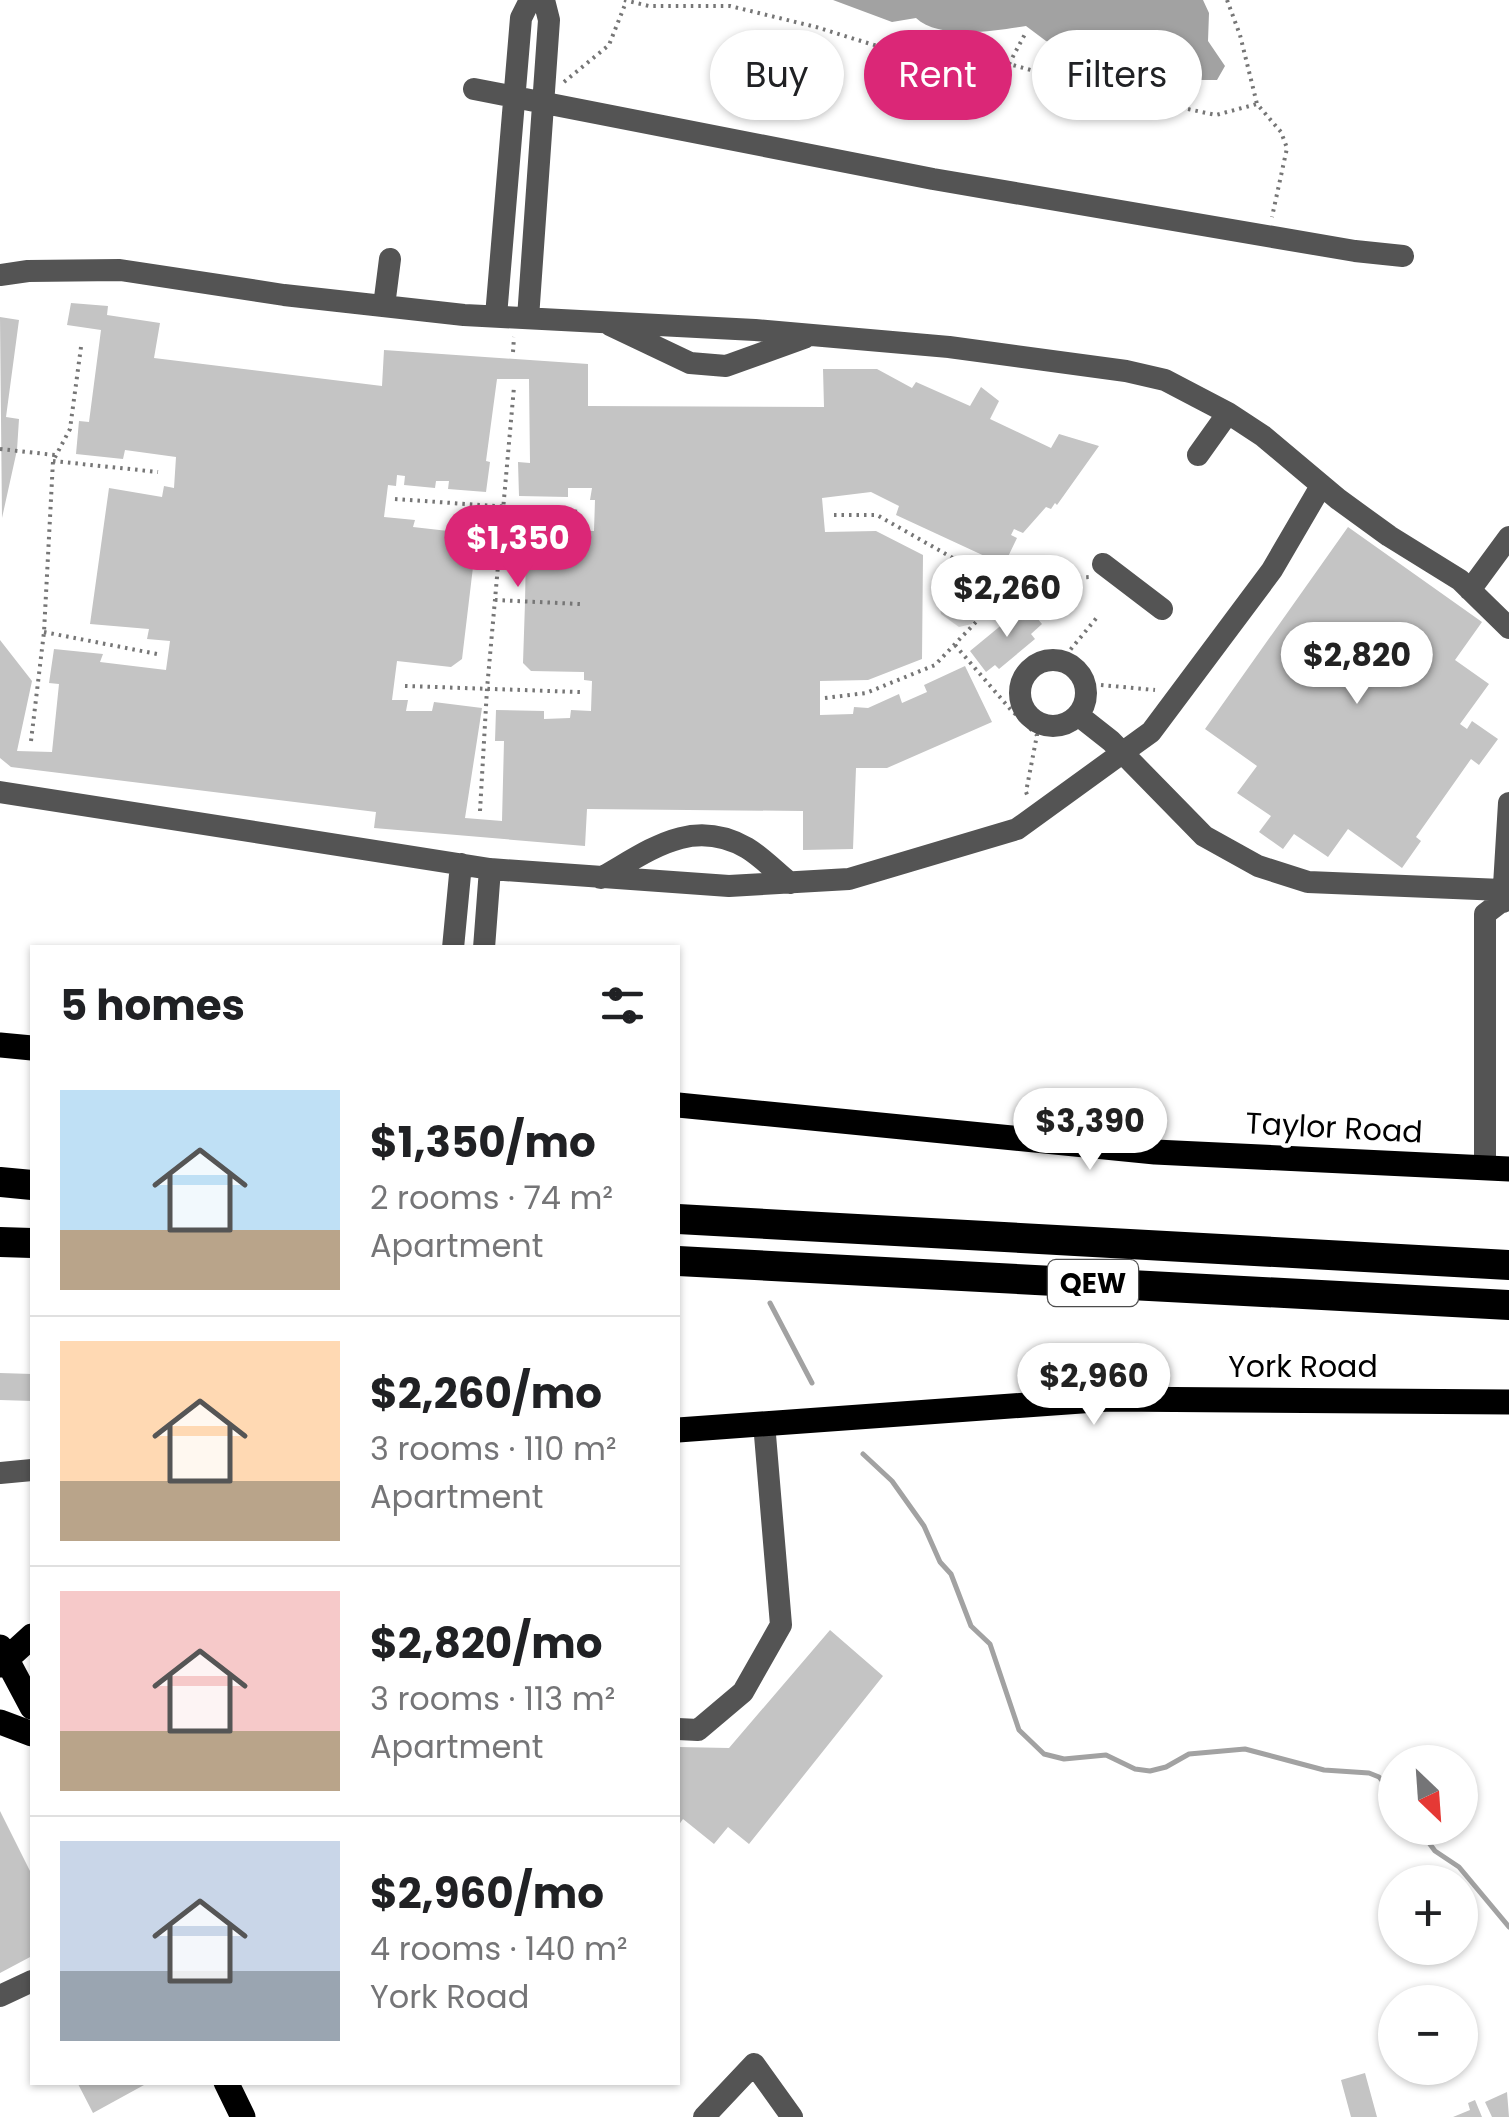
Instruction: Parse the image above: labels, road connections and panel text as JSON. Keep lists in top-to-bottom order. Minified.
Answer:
{"streets":{"highway":["QEW"],"main road":["Taylor Road","York Road"]},"north":"bottom right","page":{"chip":["Buy","Rent","Filters"],"price":["$1,350","$2,260","$2,820","$3,390","$2,960"],"heading":"5 homes","list":[{"name":"$1,350/mo","note":"2 rooms · 74 m² · Apartment"},{"name":"$2,260/mo","note":"3 rooms · 110 m² · Apartment"},{"name":"$2,820/mo","note":"3 rooms · 113 m² · Apartment"},{"name":"$2,960/mo","note":"4 rooms · 140 m² · York Road"}],"map_buttons":["+","−"]}}
